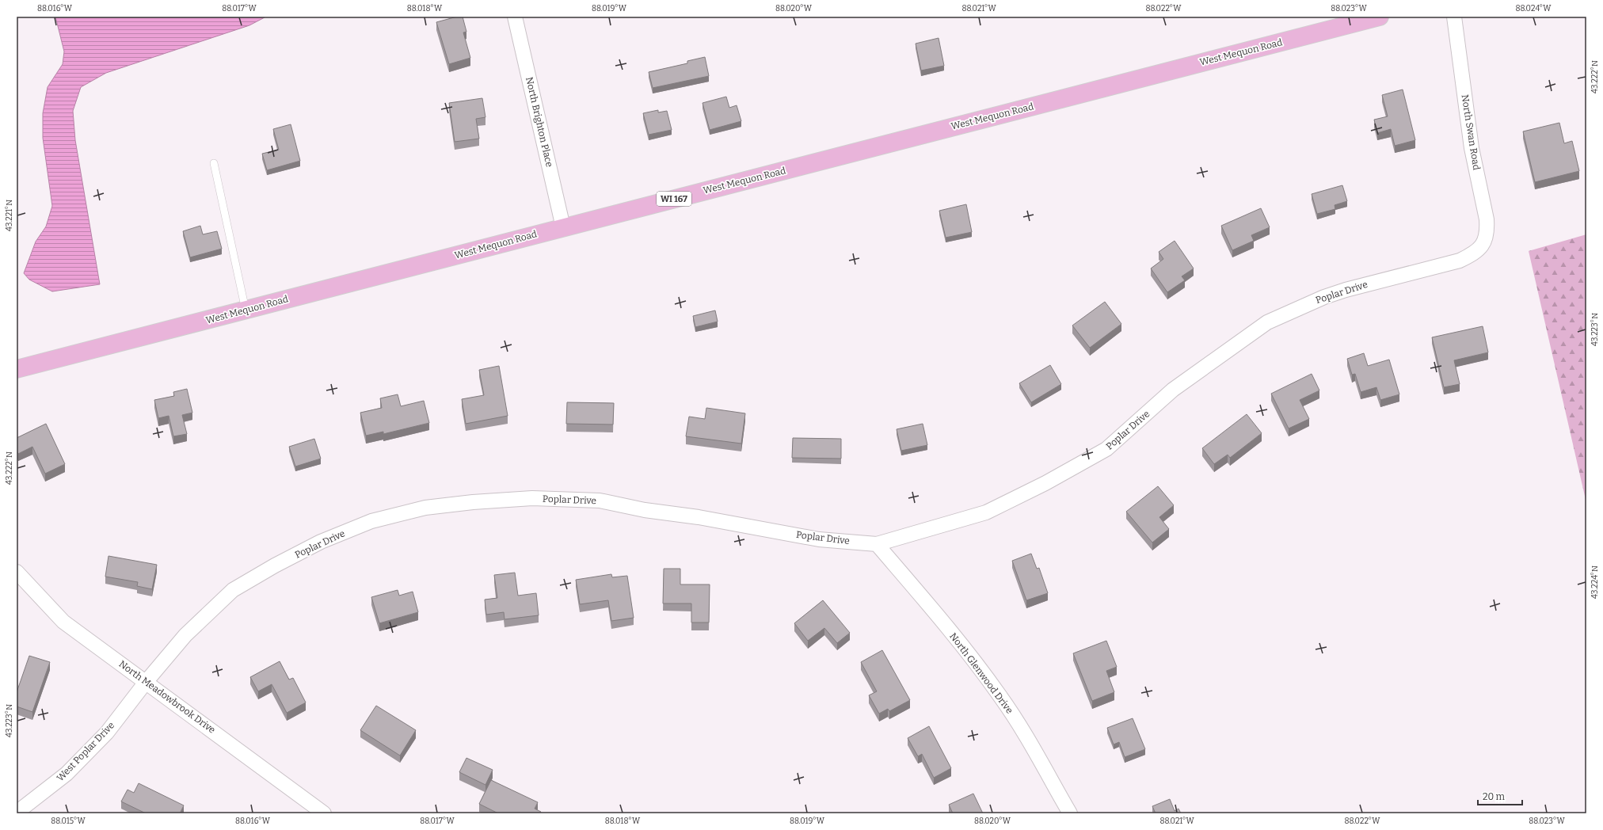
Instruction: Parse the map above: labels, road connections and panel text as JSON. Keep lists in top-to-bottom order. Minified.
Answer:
{"streets":{"main road":["West Mequon Road","WI 167"],"street":["North Brighton Place","North Swan Road","Poplar Drive","North Glenwood Drive","North Meadowbrook Drive","West Poplar Drive"]},"crossings":[["West Mequon Road","North Brighton Place"],["North Swan Road","Poplar Drive"],["Poplar Drive","North Glenwood Drive"],["Poplar Drive","North Meadowbrook Drive"],["Poplar Drive","West Poplar Drive"],["North Meadowbrook Drive","West Poplar Drive"]],"scale_bar":"20 m","coordinates":["88.016°W","88.017°W","88.018°W","88.019°W","88.020°W","88.021°W","88.022°W","88.023°W","88.024°W","43.222°N","43.221°N","43.223°N","43.224°N","88.015°W"]}
